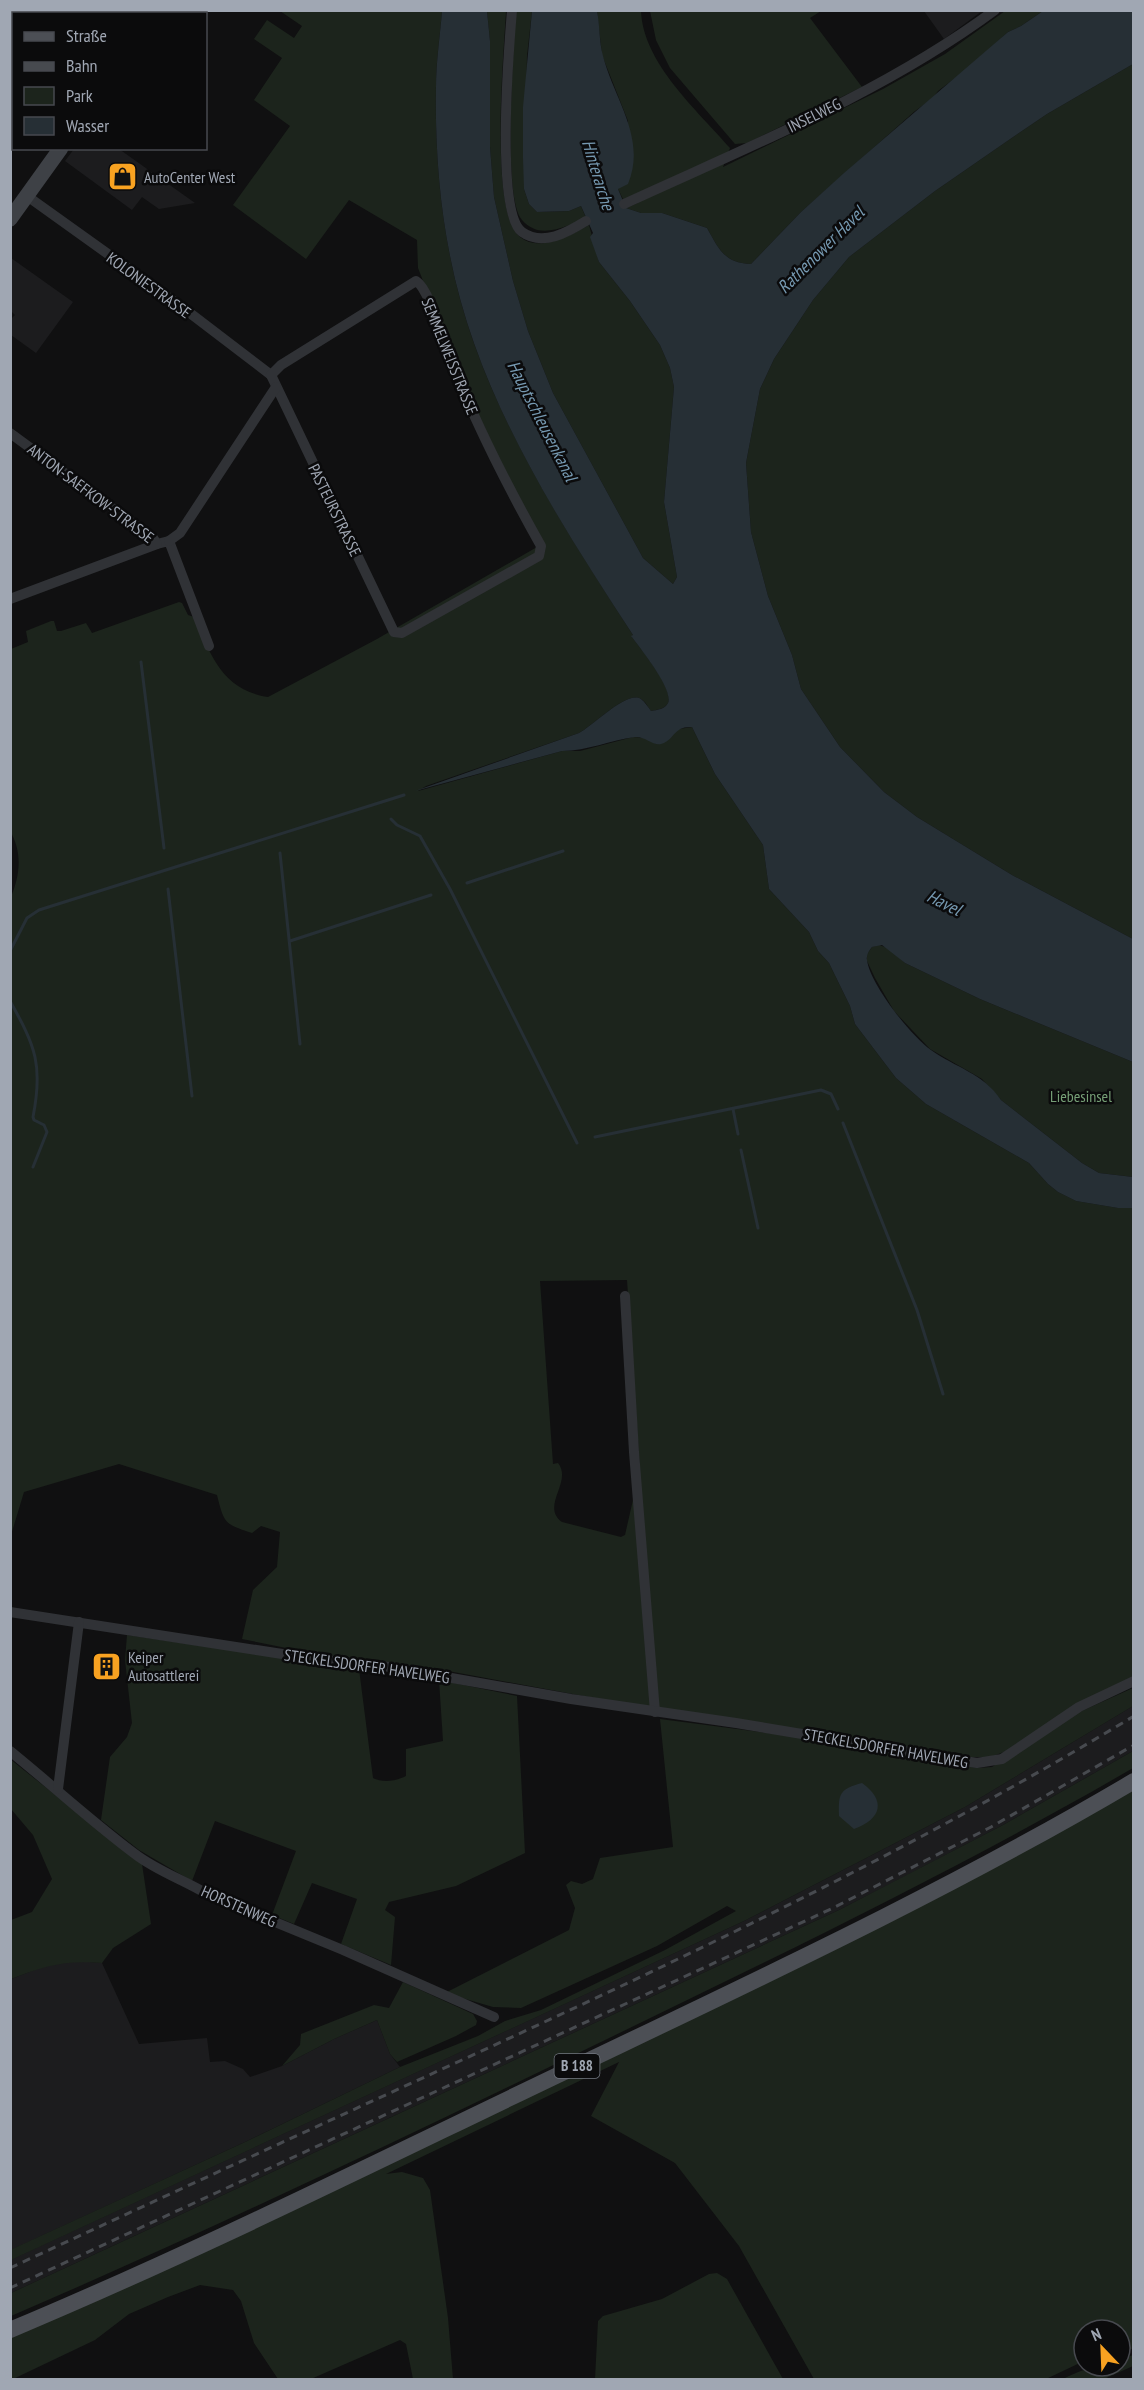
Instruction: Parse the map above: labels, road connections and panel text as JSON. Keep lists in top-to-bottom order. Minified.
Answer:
{"streets":{"main road":["B 188"],"street":["INSELWEG","KOLONIESTRASSE","SEMMELWEISSTRASSE","ANTON-SAEFKOW-STRASSE","PASTEURSTRASSE","STECKELSDORFER HAVELWEG","HORSTENWEG"]},"crossings":[["KOLONIESTRASSE","SEMMELWEISSTRASSE"],["SEMMELWEISSTRASSE","PASTEURSTRASSE"]],"water":["Hinterarche","Rathenower Havel","Hauptschleusenkanal","Havel"],"parks":["Liebesinsel"],"places":{"shop":["AutoCenter West"],"building":["Keiper Autosattlerei"]},"legend":["Straße","Bahn","Park","Wasser"],"north":"top left"}
